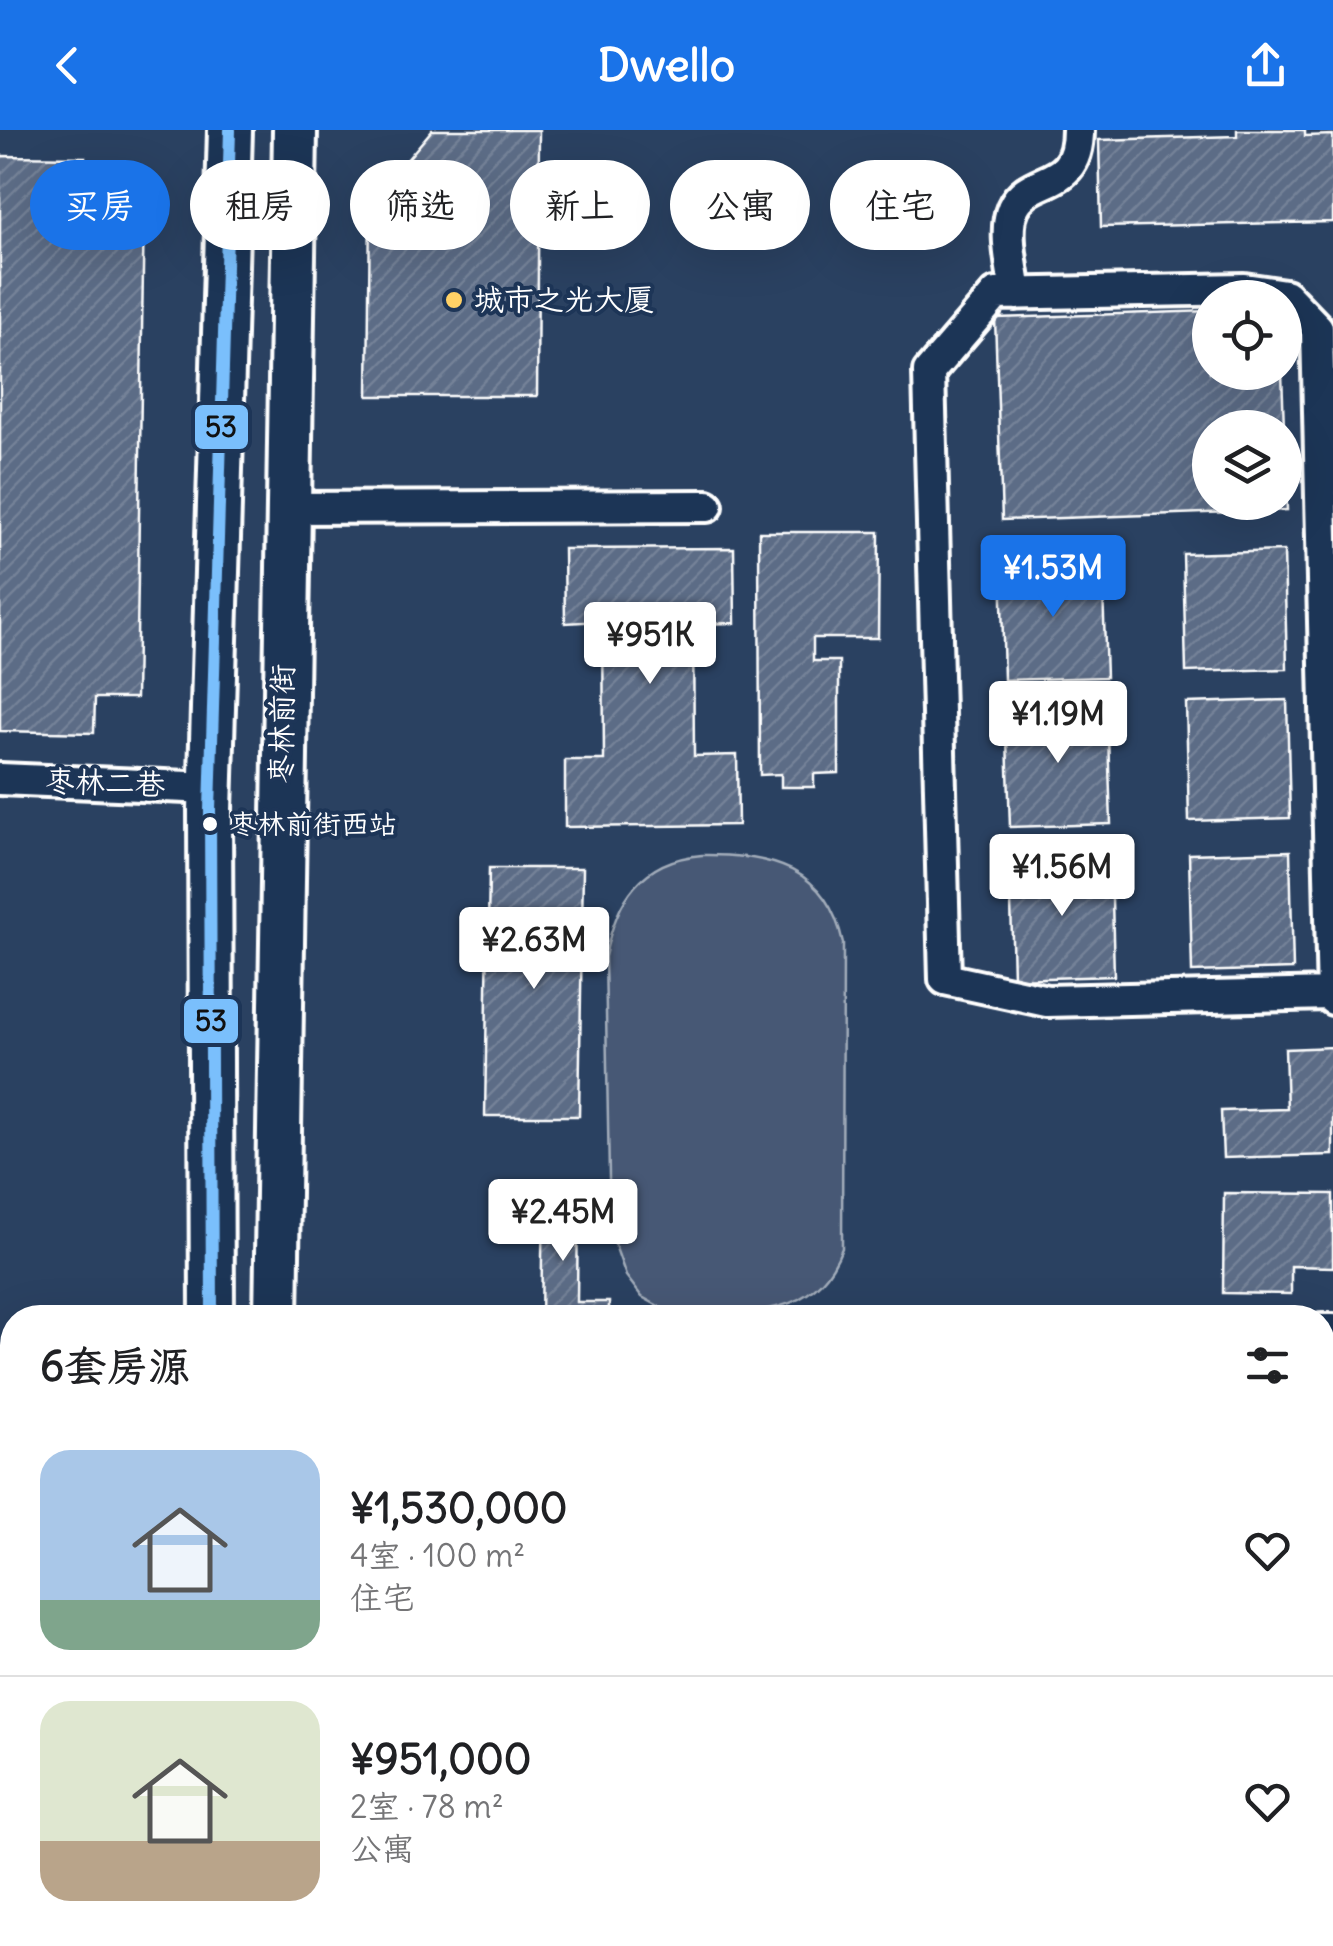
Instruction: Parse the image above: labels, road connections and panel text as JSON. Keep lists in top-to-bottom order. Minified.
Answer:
{"streets":{"main road":["枣林前街"],"street":["枣林二巷"]},"places":["城市之光大厦","枣林前街西站"],"lines":["transit line 53"],"page":{"header":"Dwello","chip":["买房","租房","筛选","新上","公寓","住宅"],"price":["¥1.53M","¥951K","¥1.19M","¥1.56M","¥2.63M","¥2.45M"],"heading":"6套房源","list":[{"name":"¥1,530,000","note":"4室 · 100 m² · 住宅"},{"name":"¥951,000","note":"2室 · 78 m² · 公寓"}]}}
